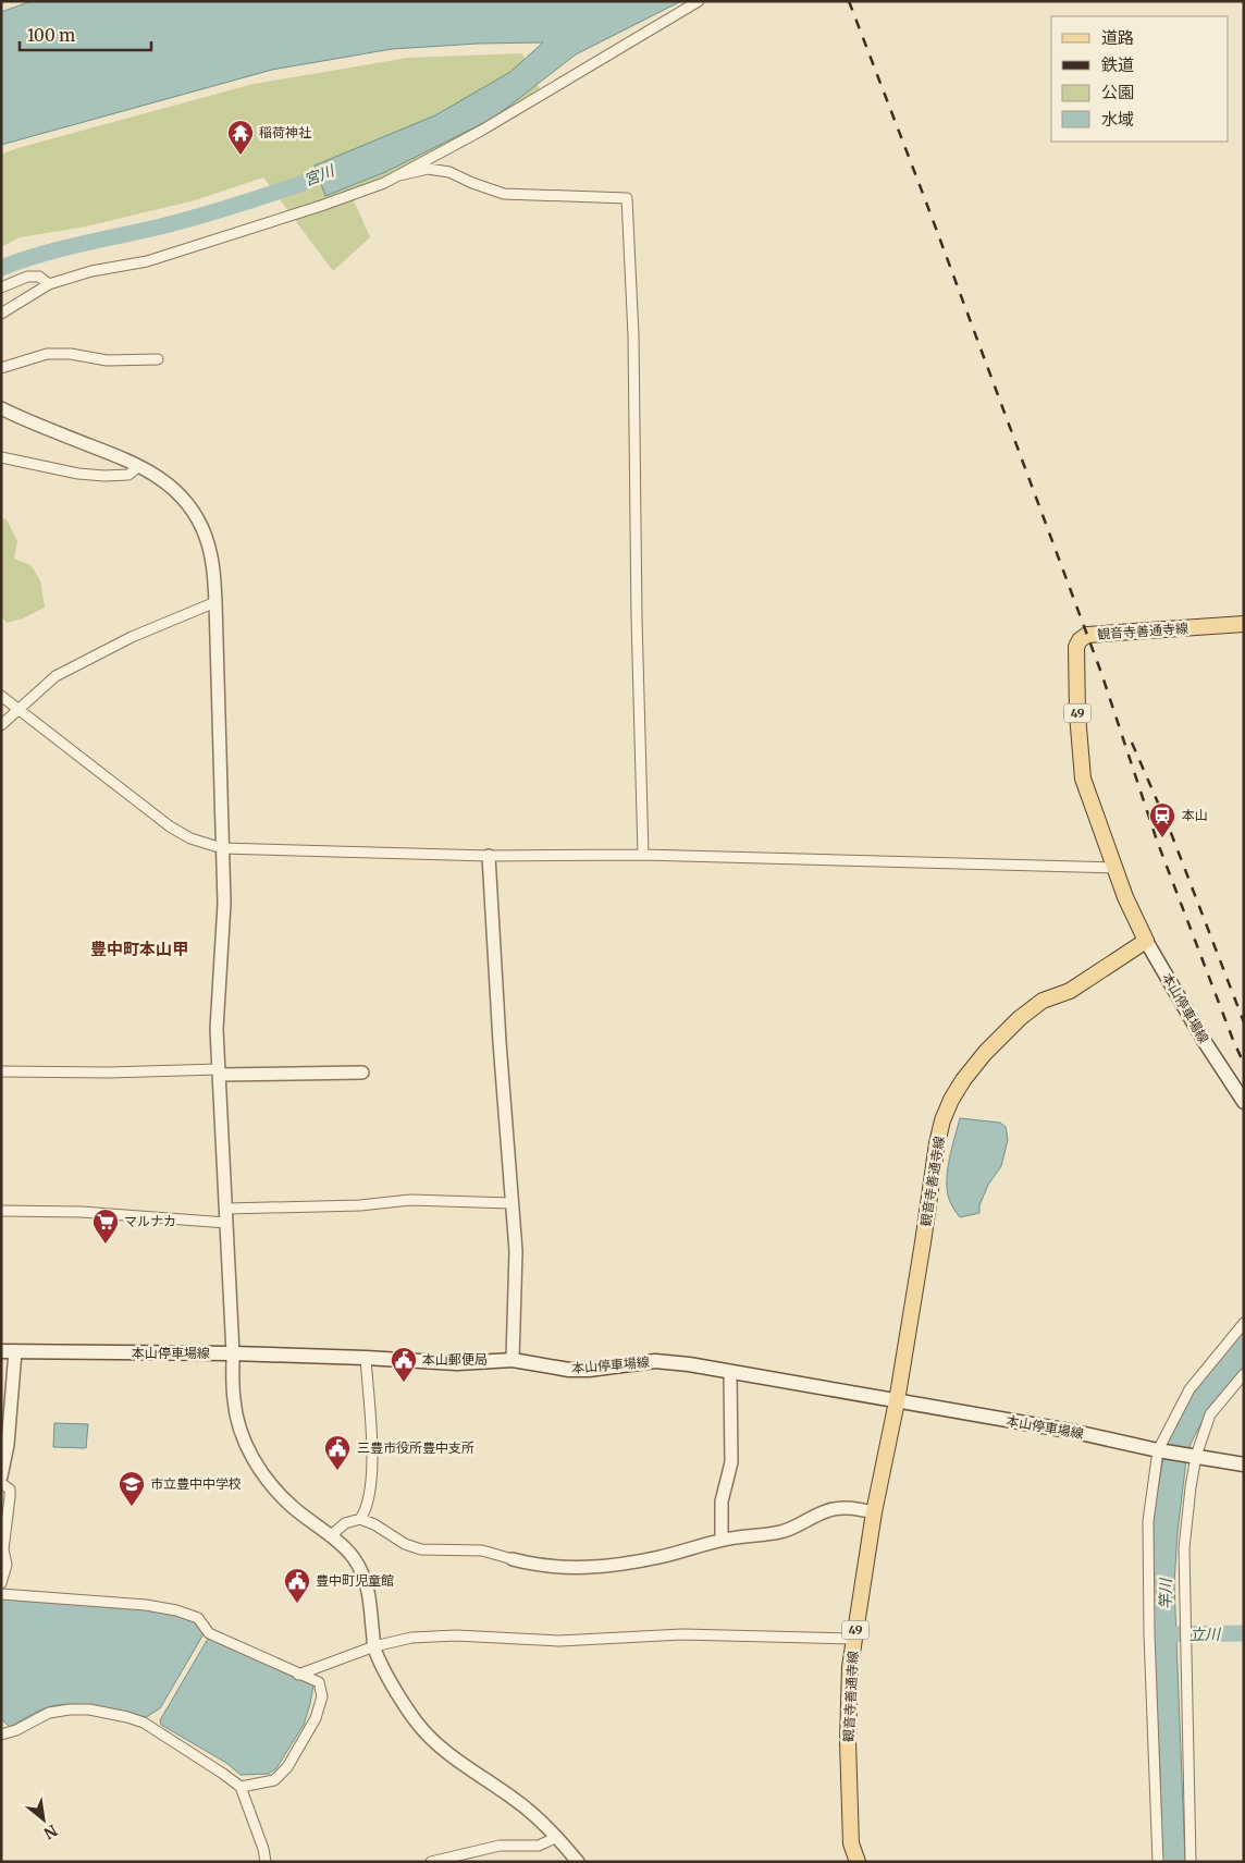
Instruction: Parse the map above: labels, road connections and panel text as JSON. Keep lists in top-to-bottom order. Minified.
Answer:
{"streets":{"main road":["観音寺善通寺線","49","本山停車場線"]},"crossings":[["観音寺善通寺線","本山停車場線"]],"districts":["豊中町本山甲"],"water":["宮川","竿川","立川"],"places":{"temple":["稲荷神社"],"station":["本山"],"supermarket":["マルナカ"],"public building":["本山郵便局","三豊市役所豊中支所","豊中町児童館"],"school or university":["市立豊中中学校"]},"legend":["道路","鉄道","公園","水域"],"scale_bar":"100 m","north":"bottom right"}
